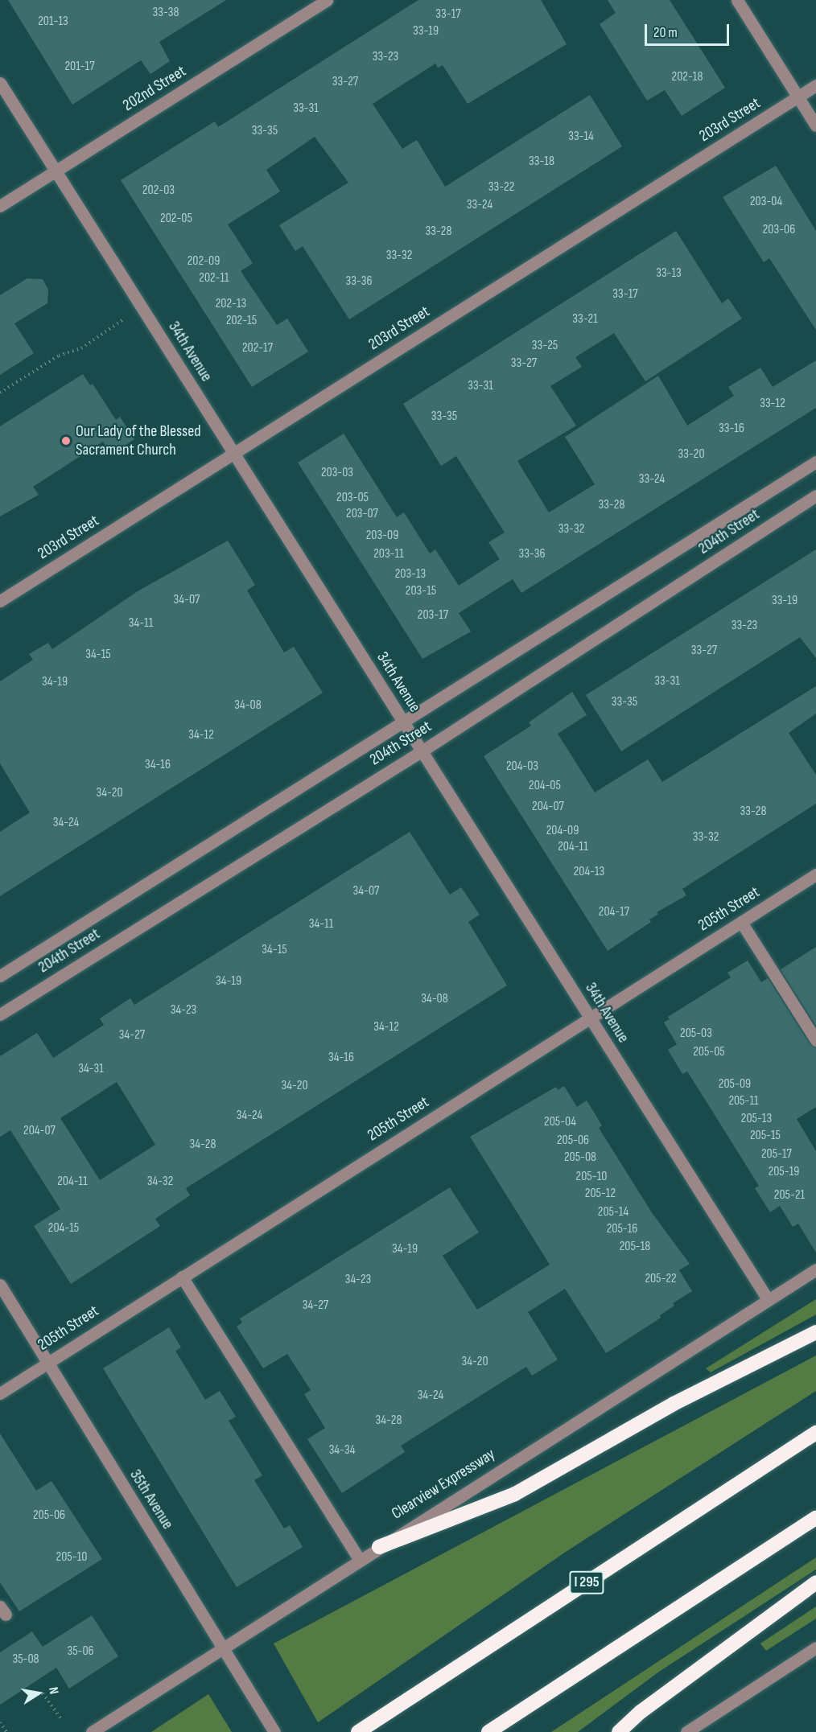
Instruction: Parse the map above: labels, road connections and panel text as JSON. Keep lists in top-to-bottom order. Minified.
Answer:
{"streets":{"highway":["I 295"],"street":["202nd Street","203rd Street","34th Avenue","204th Street","205th Street","Clearview Expressway","35th Avenue"]},"crossings":[["202nd Street","34th Avenue"],["203rd Street","34th Avenue"],["34th Avenue","204th Street"],["34th Avenue","205th Street"],["34th Avenue","Clearview Expressway"],["205th Street","35th Avenue"],["Clearview Expressway","35th Avenue"]],"places":["Our Lady of the Blessed Sacrament Church"],"house_numbers":["33-38","33-17","201-13","33-19","33-23","201-17","202-18","33-27","33-31","33-35","33-14","33-18","33-22","202-03","203-04","33-24","202-05","203-06","33-28","33-32","202-09","33-13","202-11","33-36","33-17","202-13","33-21","202-15","33-25","202-17","33-27","33-31","33-12","33-35","33-16","33-20","203-03","33-24","203-05","33-28","203-07","33-32","203-09","203-11","33-36","203-13","203-15","34-07","33-19","203-17","34-11","33-23","33-27","34-15","33-31","34-19","33-35","34-08","34-12","34-16","204-03","204-05","34-20","204-07","33-28","34-24","204-09","33-32","204-11","204-13","34-07","204-17","34-11","34-15","34-19","34-08","34-23","34-12","205-03","34-27","205-05","34-16","34-31","205-09","34-20","205-11","34-24","205-13","205-04","204-07","205-15","205-06","34-28","205-17","205-08","205-19","205-10","204-11","34-32","205-12","205-21","205-14","204-15","205-16","205-18","34-19","205-22","34-23","34-27","34-20","34-24","34-28","34-34","205-06","205-10","35-06","35-08"],"scale_bar":"20 m","north":"right"}
